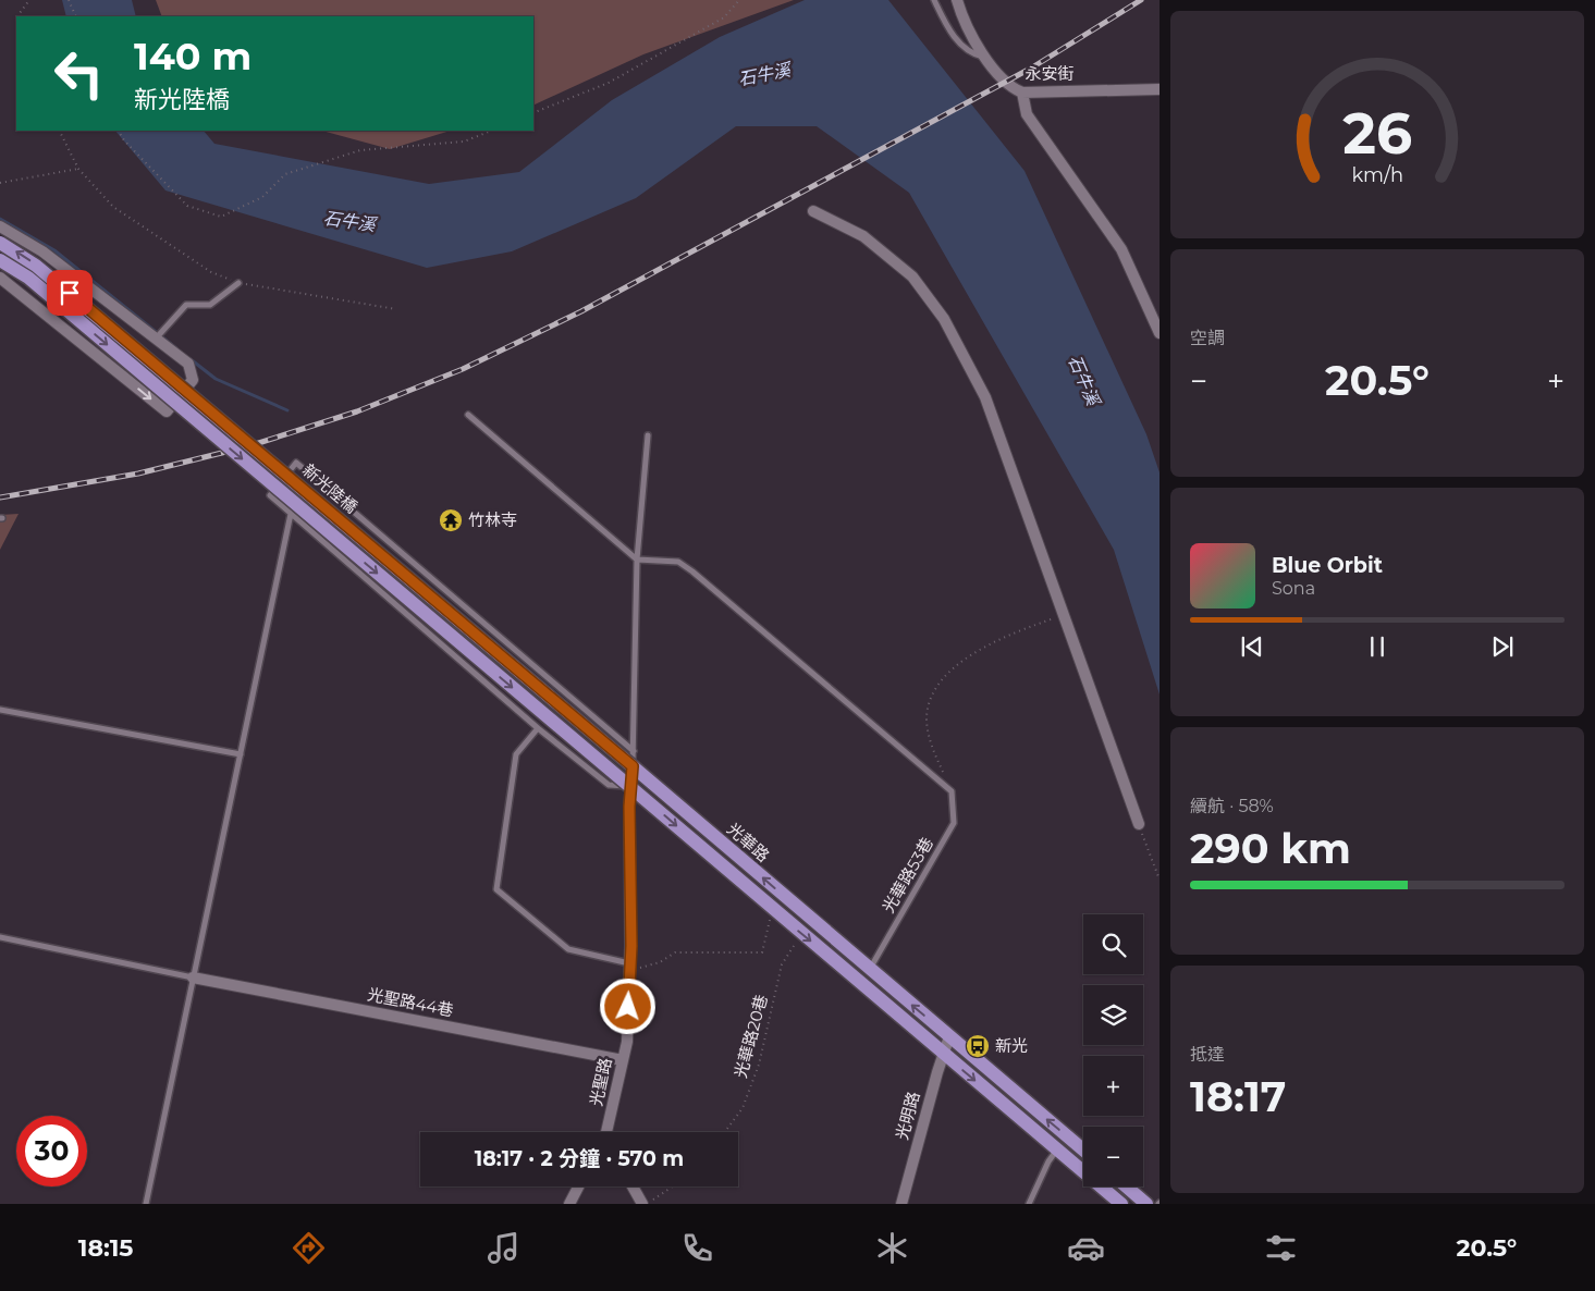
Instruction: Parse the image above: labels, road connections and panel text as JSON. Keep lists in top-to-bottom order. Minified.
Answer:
{"streets":{"main road":["新光陸橋","光華路"],"street":["永安街","光聖路44巷","光聖路","光明路"],"lane":["光華路53巷"],"path":["光華路20巷"]},"crossings":[["新光陸橋","光華路"],["新光陸橋","光聖路"],["光華路","光華路53巷"],["光華路","光華路20巷"],["光華路","光聖路"],["光華路","光明路"],["光聖路44巷","光聖路"]],"water":["石牛溪"],"places":{"temple":["竹林寺"],"bus stop":["新光"]},"page":{"turn":["140 m","新光陸橋"],"tile":["空調",["續航 · 58%","290 km"],["抵達","18:17"]],"heat":["−","20.5°","+"],"song":["Blue Orbit","Sona"],"map_buttons":["+","−"],"limit":"30","trip":"18:17 · 2 分鐘 · 570 m","tabs":["18:15","20.5°"],"gauge":["26","km/h"]}}
